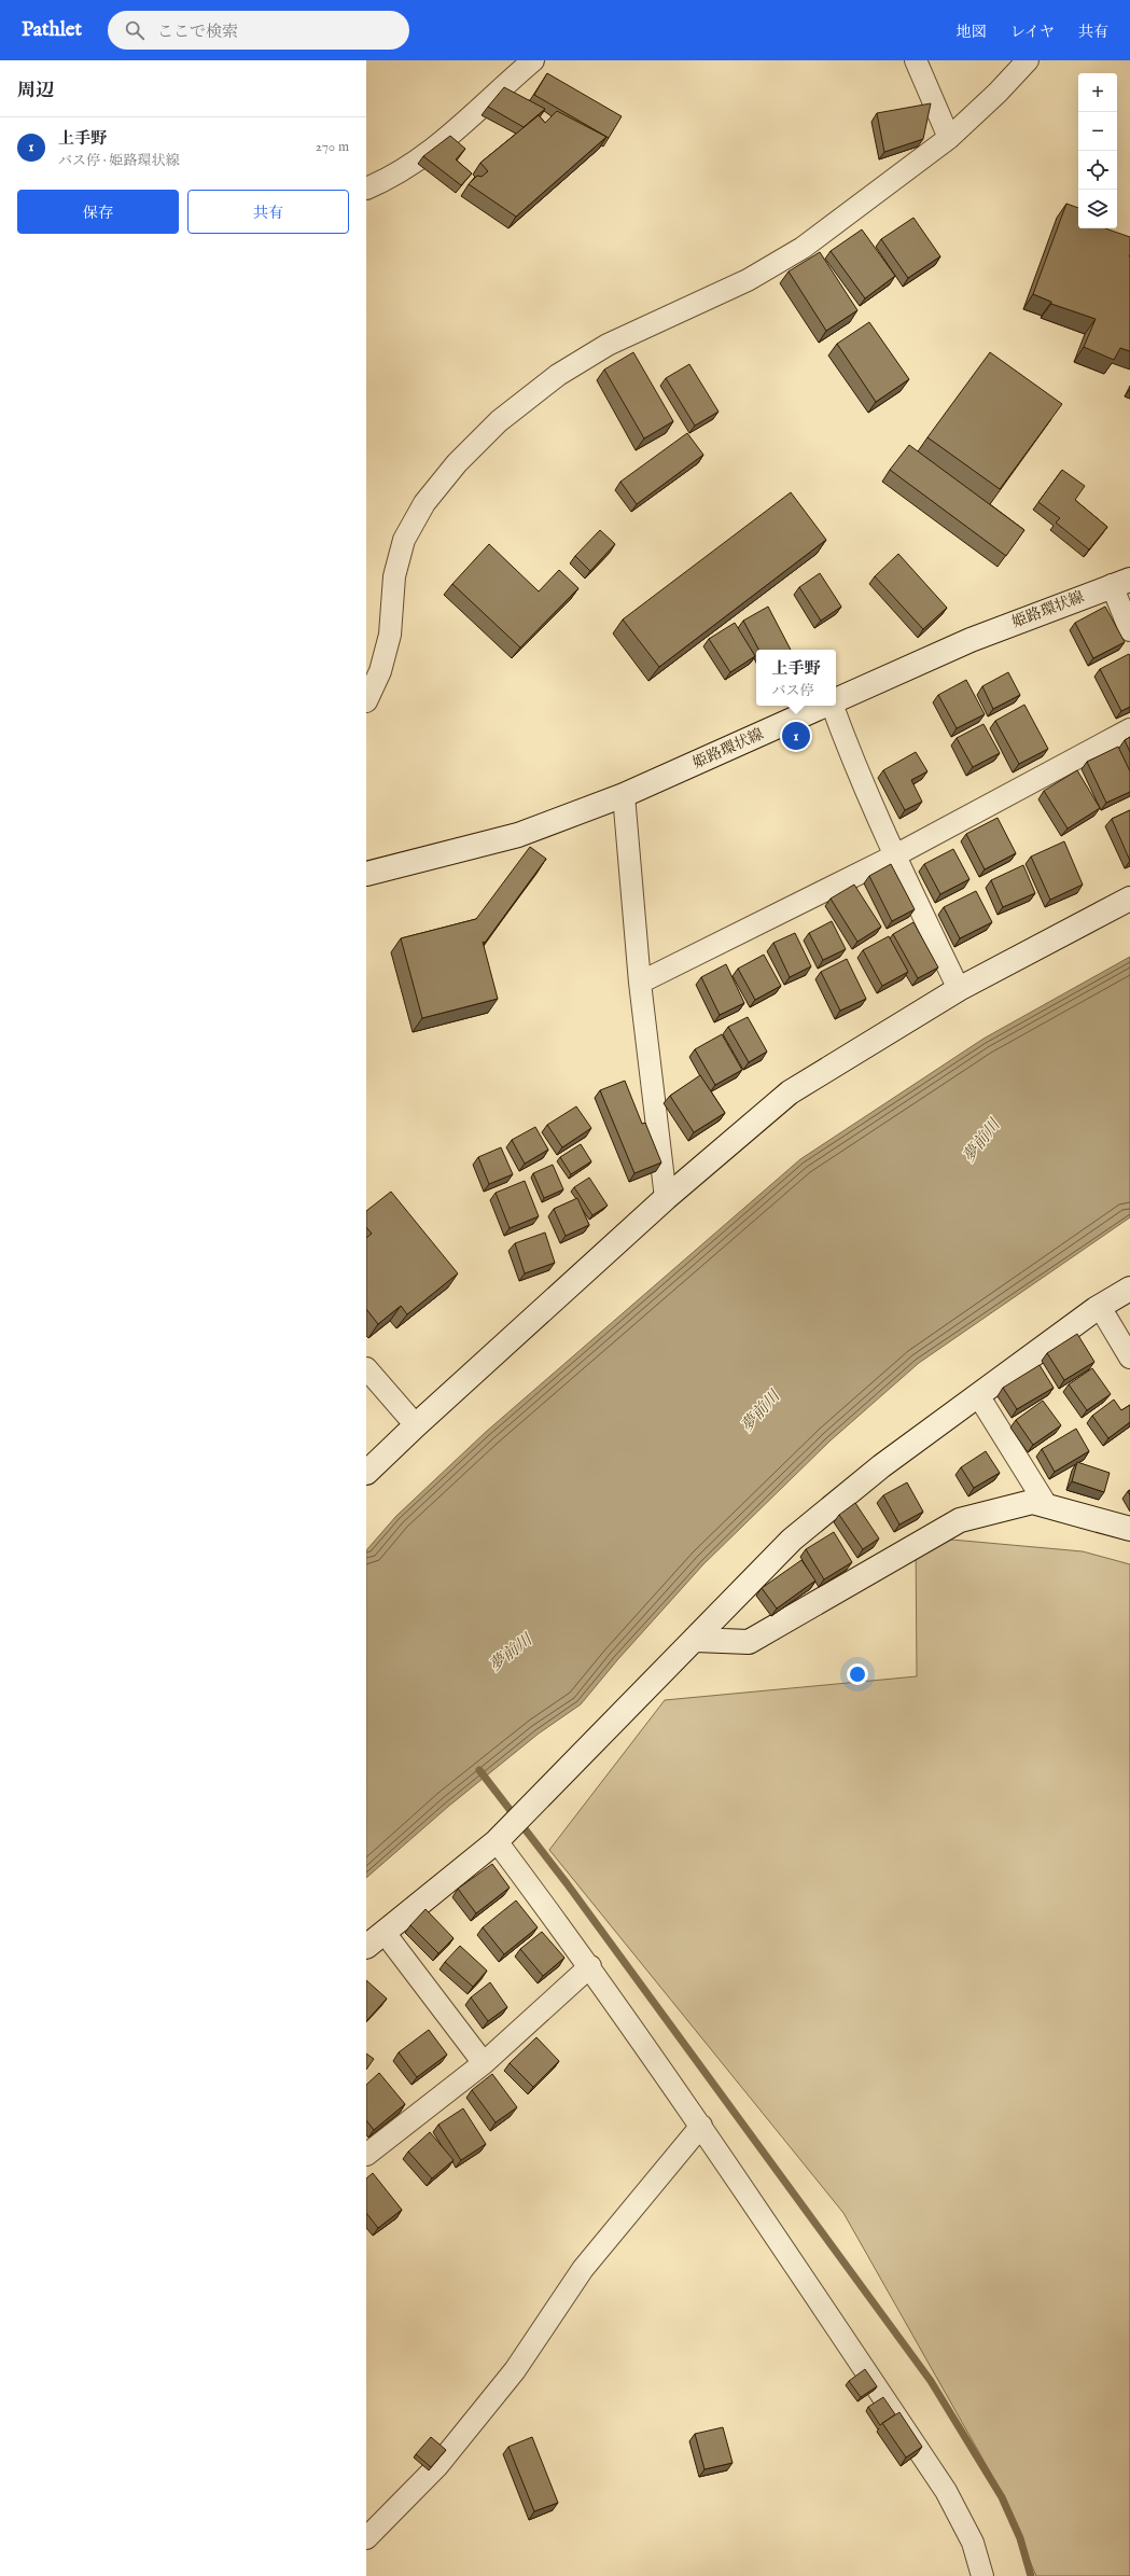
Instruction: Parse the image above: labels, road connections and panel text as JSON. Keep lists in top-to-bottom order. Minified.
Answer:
{"streets":{"street":["姫路環状線"]},"water":["夢前川"],"page":{"header":"Pathlet","search":"ここで検索","nav":["地図","レイヤ","共有"],"heading":"周辺","map_buttons":["+","−"],"list":[{"mark":"1","name":"上手野","note":"バス停 · 姫路環状線","value":"270 m"}],"buttons":["保存","共有"],"popup":["上手野","バス停"],"pins":"1"}}
